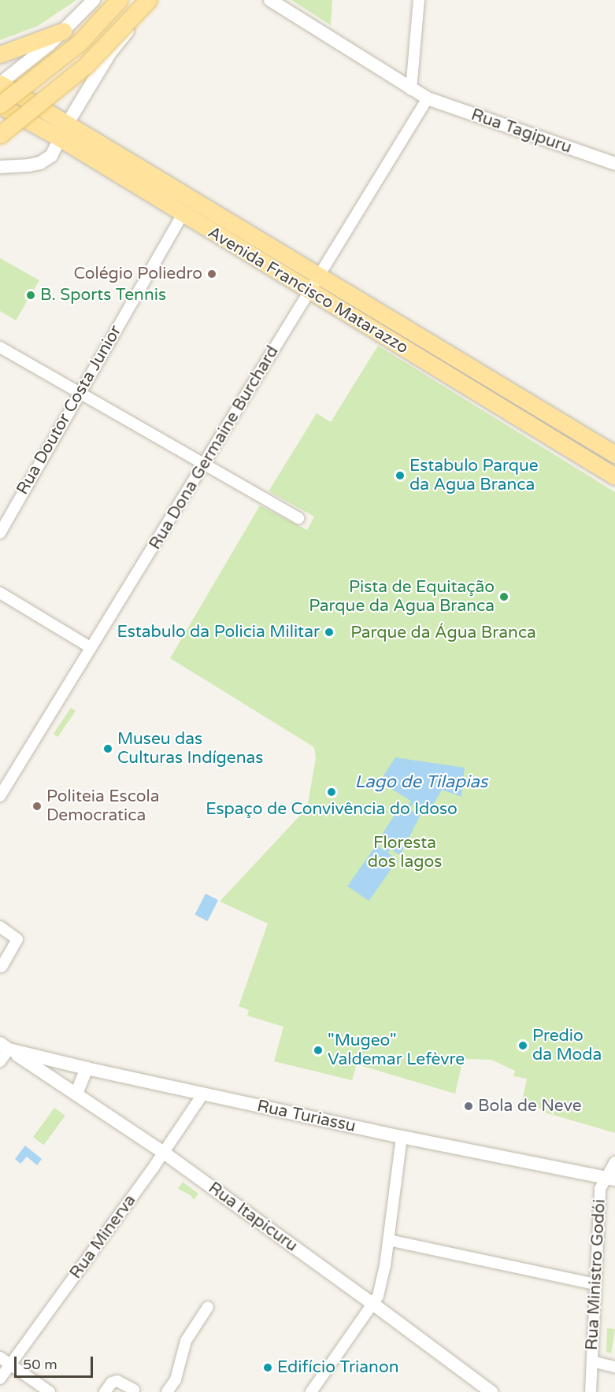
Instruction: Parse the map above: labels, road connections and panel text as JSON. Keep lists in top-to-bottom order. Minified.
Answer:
{"streets":{"main road":["Avenida Francisco Matarazzo"],"street":["Rua Tagipuru","Rua Doutor Costa Junior","Rua Dona Germaine Burchard","Rua Turiassu","Rua Itapicuru","Rua Minerva","Rua Ministro Godói"]},"crossings":[["Rua Tagipuru","Rua Dona Germaine Burchard"],["Avenida Francisco Matarazzo","Rua Doutor Costa Junior"],["Avenida Francisco Matarazzo","Rua Dona Germaine Burchard"],["Rua Turiassu","Rua Itapicuru"],["Rua Turiassu","Rua Minerva"],["Rua Turiassu","Rua Ministro Godói"],["Rua Itapicuru","Rua Minerva"]],"water":["Lago de Tilapias"],"parks":["Parque da Água Branca","Floresta dos lagos"],"places":["Colégio Poliedro","B. Sports Tennis","Estabulo Parque da Agua Branca","Pista de Equitação Parque da Agua Branca","Estabulo da Policia Militar","Museu das Culturas Indígenas","Espaço de Convivência do Idoso","Politeia Escola Democratica","Predio da Moda","\"Mugeo\" Valdemar Lefèvre","Bola de Neve","Edifício Trianon"],"scale_bar":"50 m"}
